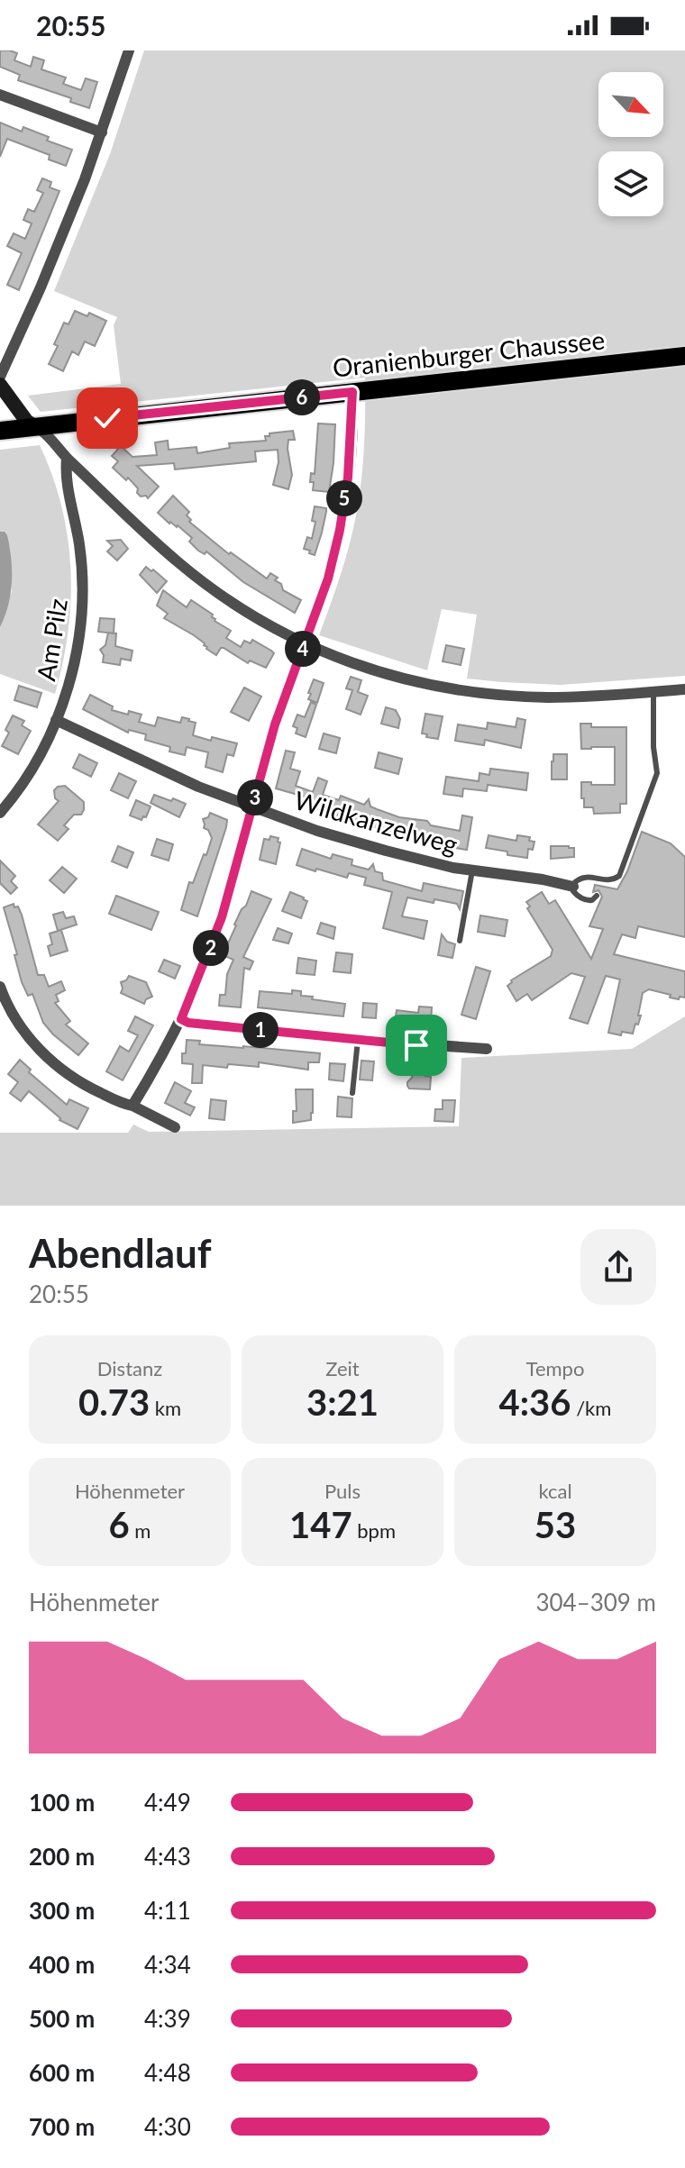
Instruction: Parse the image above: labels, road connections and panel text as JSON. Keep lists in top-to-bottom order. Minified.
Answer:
{"streets":{"main road":["Oranienburger Chaussee"],"street":["Am Pilz","Wildkanzelweg"]},"crossings":[["Am Pilz","Wildkanzelweg"]],"north":"bottom right","page":{"status":"20:55","pins":["6","5","4","3","2","1"],"heading":["Abendlauf","20:55"],"stats":[["Distanz","0.73 km"],["Zeit","3:21"],["Tempo","4:36 /km"],["Höhenmeter","6 m"],["Puls","147 bpm"],["kcal","53"]],"chart":["Höhenmeter","304–309 m"],"list":[{"name":"100 m","note":"4:49"},{"name":"200 m","note":"4:43"},{"name":"300 m","note":"4:11"},{"name":"400 m","note":"4:34"},{"name":"500 m","note":"4:39"},{"name":"600 m","note":"4:48"},{"name":"700 m","note":"4:30"}]}}
